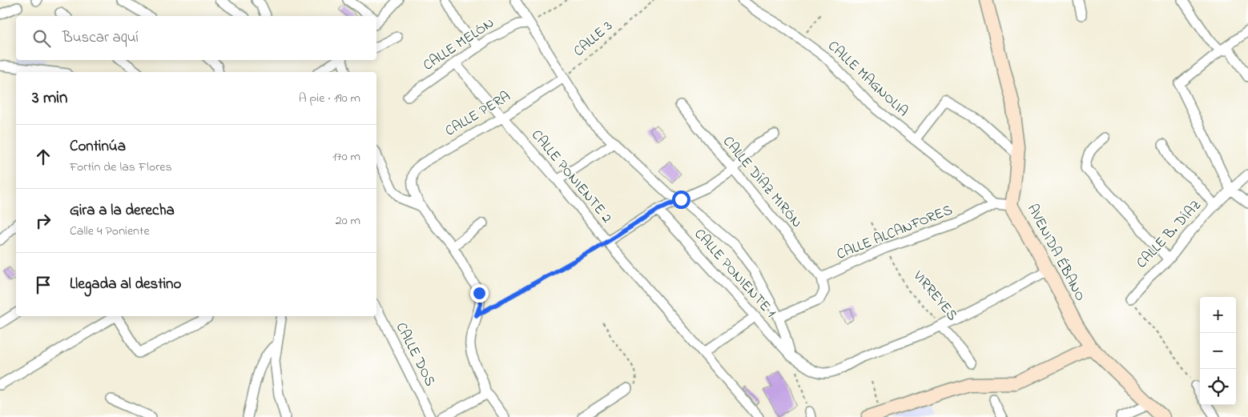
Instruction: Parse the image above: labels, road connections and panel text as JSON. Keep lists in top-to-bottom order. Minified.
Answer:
{"streets":{"street":["CALLE MELÓN","CALLE MAGNOLIA","CALLE PERA","CALLE PONIENTE 2","CALLE DÍAZ MIRÓN","CALLE ALCANFORES","CALLE B. DÍAZ","AVENIDA ÉBANO","CALLE PONIENTE 1","VIRREYES","CALLE DOS"],"path":["CALLE 3"]},"crossings":[["CALLE 3","CALLE PERA"],["CALLE MELÓN","CALLE PONIENTE 2"],["CALLE MAGNOLIA","CALLE ALCANFORES"],["CALLE PERA","CALLE PONIENTE 2"],["CALLE DÍAZ MIRÓN","CALLE ALCANFORES"],["CALLE ALCANFORES","VIRREYES"],["AVENIDA ÉBANO","CALLE PONIENTE 1"],["CALLE PONIENTE 1","VIRREYES"]],"page":{"search":"Buscar aquí","heading":["3 min","A pie · 190 m"],"list":[["Continúa","Fortín de las Flores","170 m"],["Gira a la derecha","Calle 4 Poniente","20 m"],"Llegada al destino"],"map_buttons":["+","−"]}}
